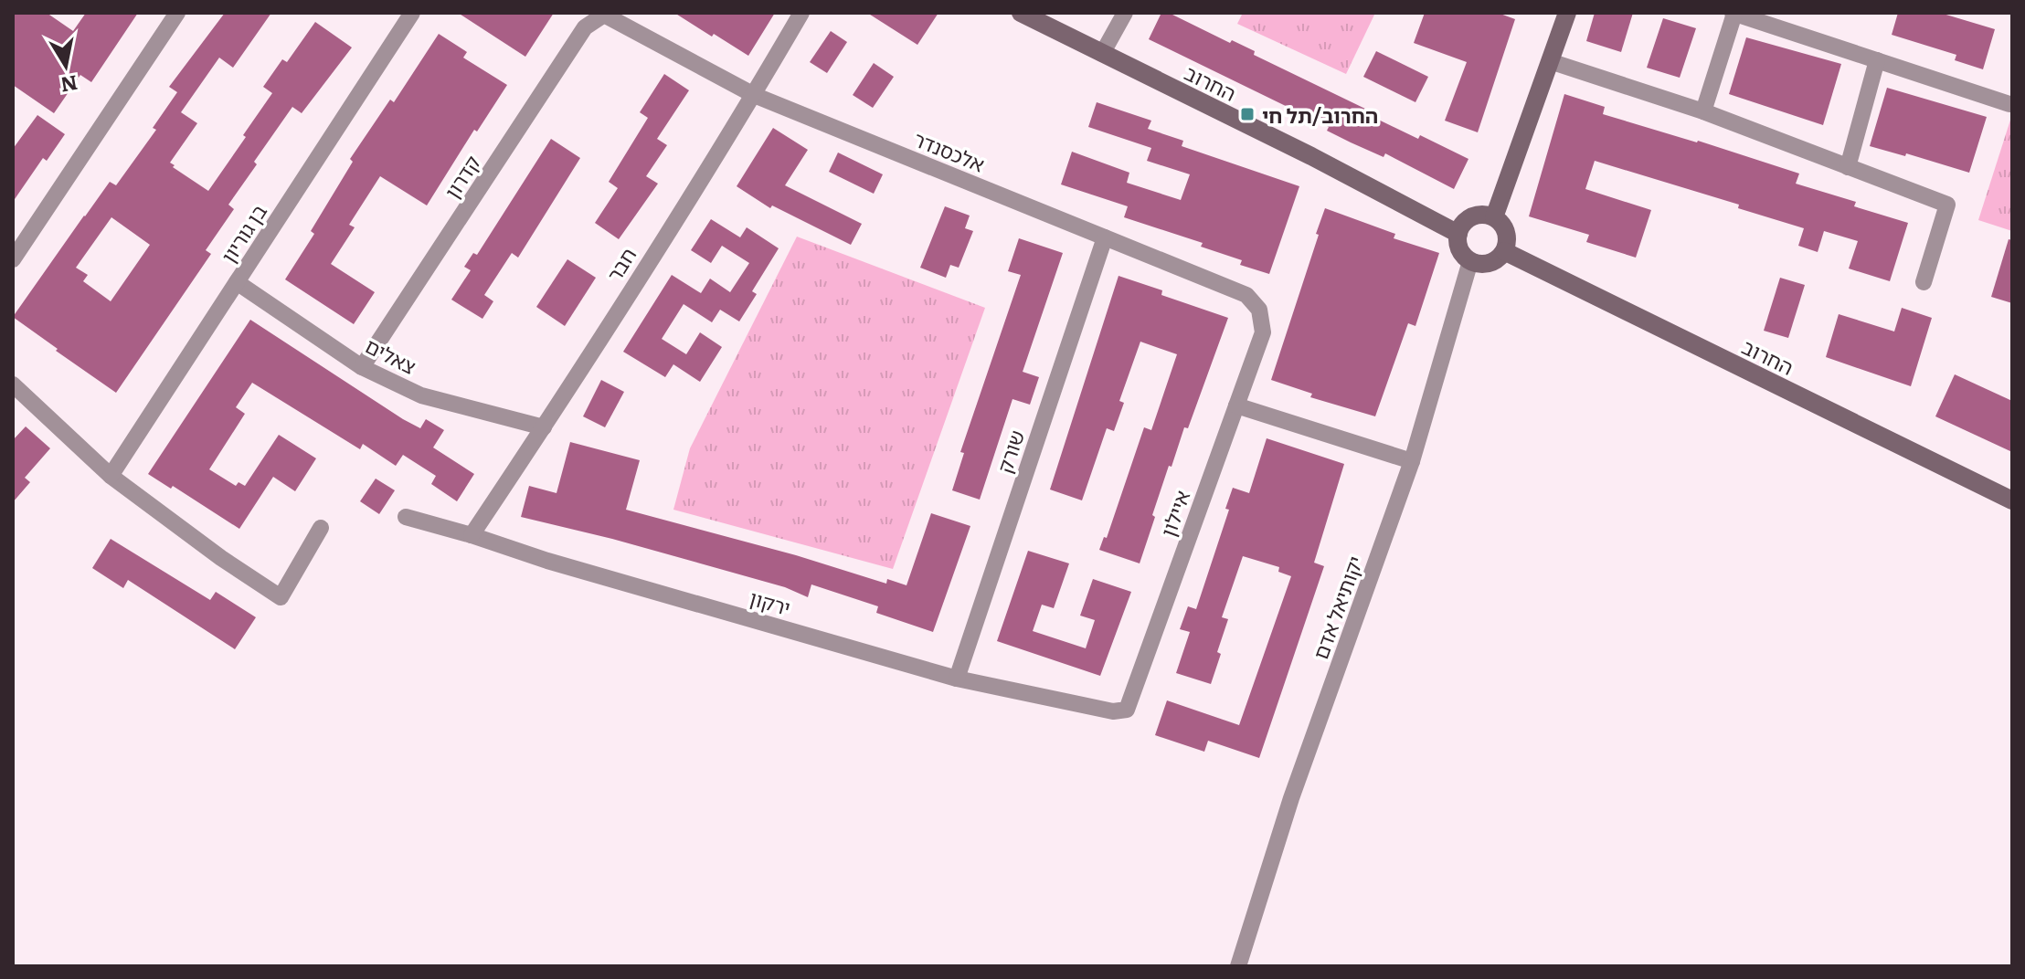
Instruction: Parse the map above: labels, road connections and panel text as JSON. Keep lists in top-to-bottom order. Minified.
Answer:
{"streets":{"street":["החרוב","אלכסנדר","קדרון","בן גוריון","חבר","צאלים","שורק","איילון","ירקון","יקותיאל אדם"]},"crossings":[["החרוב","יקותיאל אדם"],["אלכסנדר","קדרון"],["אלכסנדר","חבר"],["אלכסנדר","שורק"],["אלכסנדר","איילון"],["קדרון","צאלים"],["בן גוריון","צאלים"],["חבר","צאלים"],["חבר","ירקון"],["שורק","ירקון"],["איילון","ירקון"]],"places":{"transit":["החרוב/תל חי"]},"north":"bottom"}
